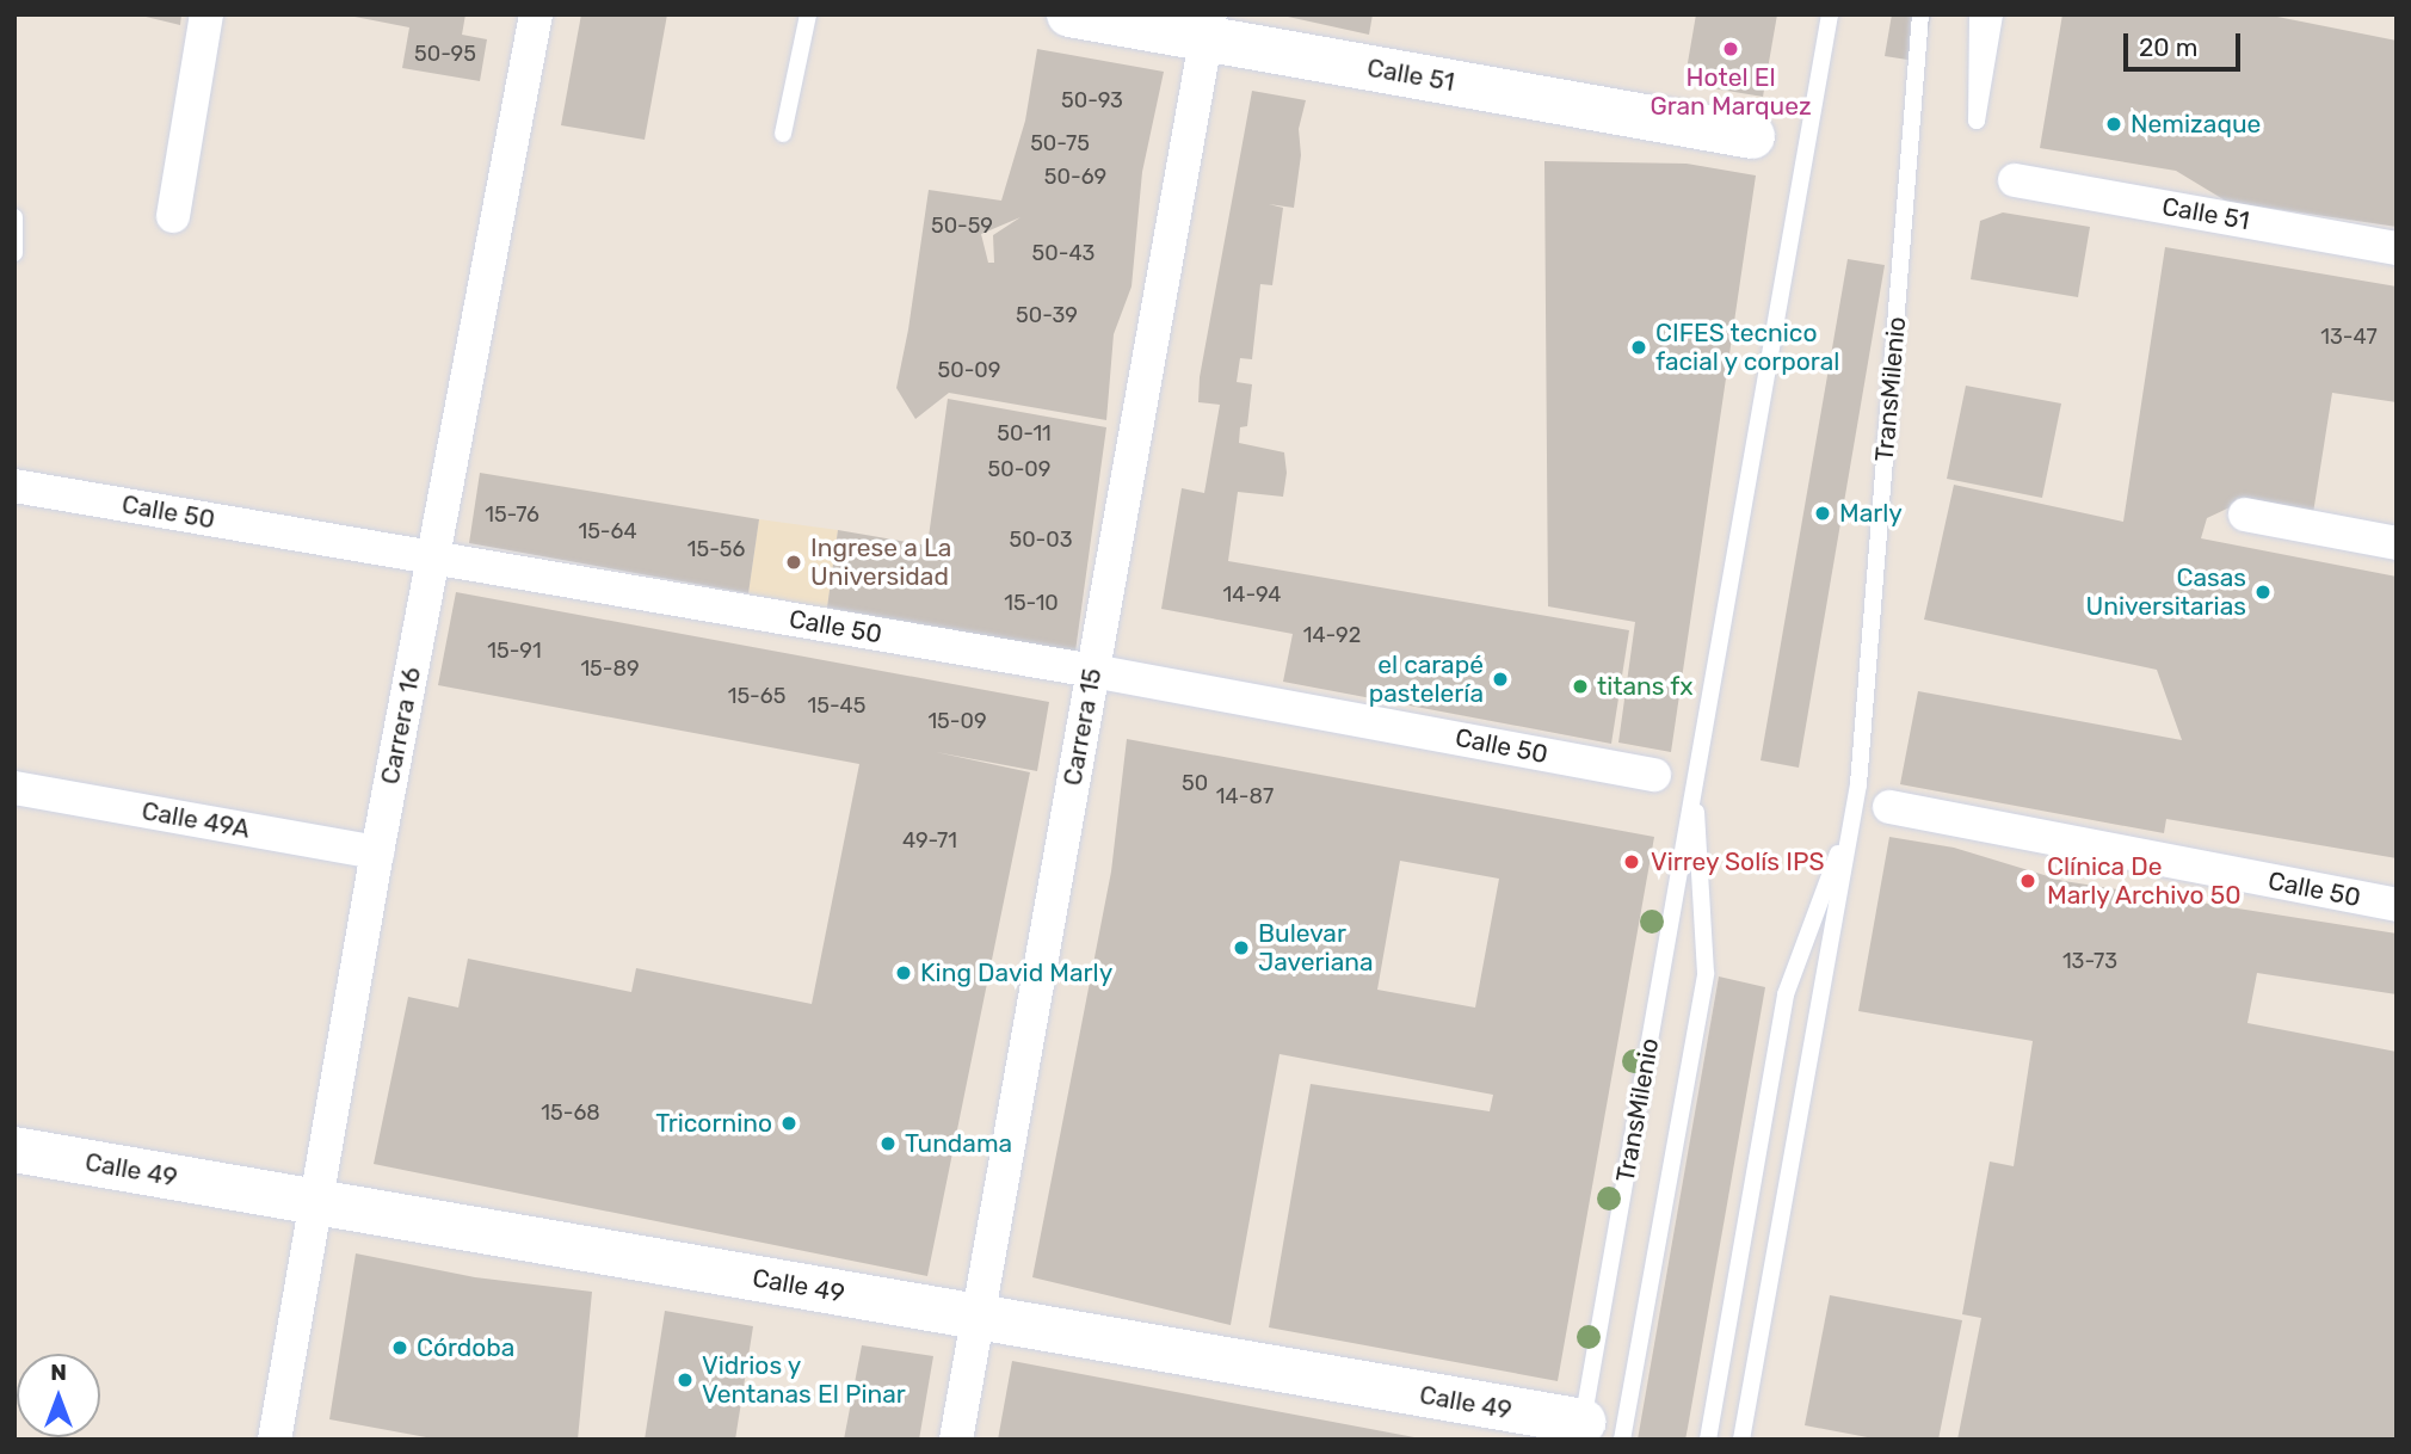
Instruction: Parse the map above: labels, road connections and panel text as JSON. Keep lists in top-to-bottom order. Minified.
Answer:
{"streets":{"street":["Calle 51","Calle 50","Carrera 16","Carrera 15","Calle 49A","Calle 49"],"lane":["TransMilenio"]},"crossings":[["Calle 51","Carrera 15"],["TransMilenio","Calle 49"],["Calle 50","Carrera 16"],["Calle 50","Carrera 15"],["Carrera 16","Calle 49A"],["Carrera 16","Calle 49"],["Carrera 15","Calle 49"]],"places":["Hotel El Gran Marquez","Nemizaque","CIFES tecnico facial y corporal","Marly","Ingrese a La Universidad","Casas Universitarias","el carapé pastelería","titans fx","Virrey Solís IPS","Clínica De Marly Archivo 50","Bulevar Javeriana","King David Marly","Tricornino","Tundama","Córdoba","Vidrios y Ventanas El Pinar"],"house_numbers":["50-95","50-93","50-75","50-69","50-59","50-43","50-39","13-47","50-09","50-11","50-09","15-76","15-64","50-03","15-56","14-94","15-10","14-92","15-91","15-89","15-65","15-45","15-09","50","14-87","49-71","13-73","15-68"],"scale_bar":"20 m","north":"top"}
